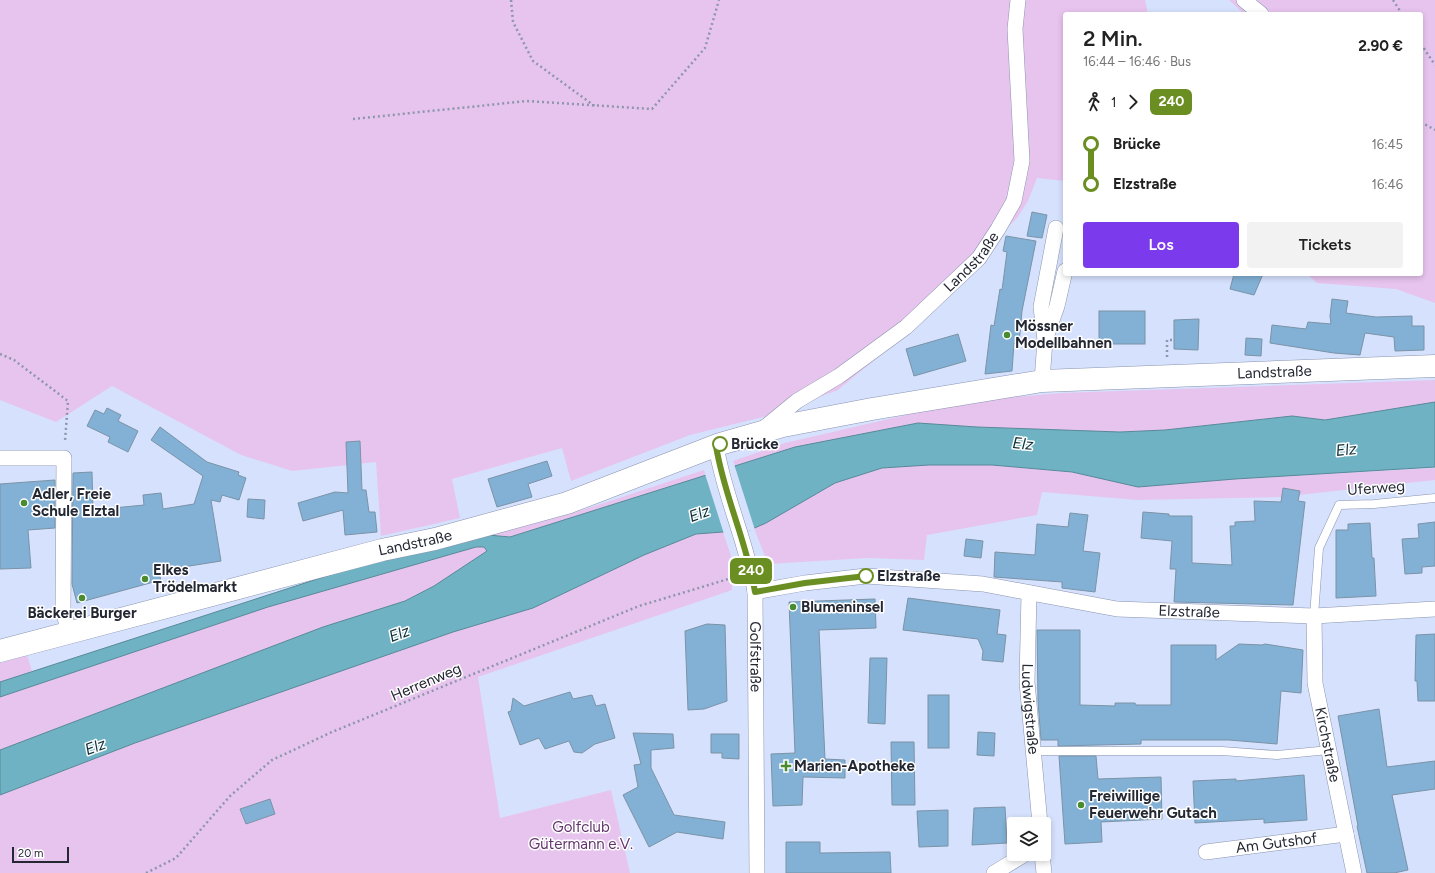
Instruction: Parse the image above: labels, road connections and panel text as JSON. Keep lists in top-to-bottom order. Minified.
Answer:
{"streets":{"street":["Landstraße","Elzstraße","Golfstraße","Ludwigstraße","Kirchstraße","Am Gutshof"],"lane":["Uferweg"],"path":["Herrenweg"]},"crossings":[["Landstraße","Golfstraße"],["Uferweg","Elzstraße"],["Uferweg","Kirchstraße"],["Elzstraße","Golfstraße"],["Elzstraße","Ludwigstraße"],["Elzstraße","Kirchstraße"],["Golfstraße","Herrenweg"],["Kirchstraße","Am Gutshof"]],"water":["Elz"],"parks":["Golfclub Gütermann e.V."],"places":{"other":["Mössner Modellbahnen","Brücke","Adler, Freie Schule Elztal","Elzstraße","Elkes Trödelmarkt","Bäckerei Burger","Blumeninsel","Freiwillige Feuerwehr Gutach"],"health":["Marien-Apotheke"]},"lines":["bus line 240"],"scale_bar":"20 m","page":{"on_map":"240","heading":["2 Min.","16:44 – 16:46 · Bus","2.90 €"],"legs":["1","240"],"list":[{"name":"Brücke","value":"16:45"},{"name":"Elzstraße","value":"16:46"}],"buttons":["Los","Tickets"],"scale":"20 m"}}
